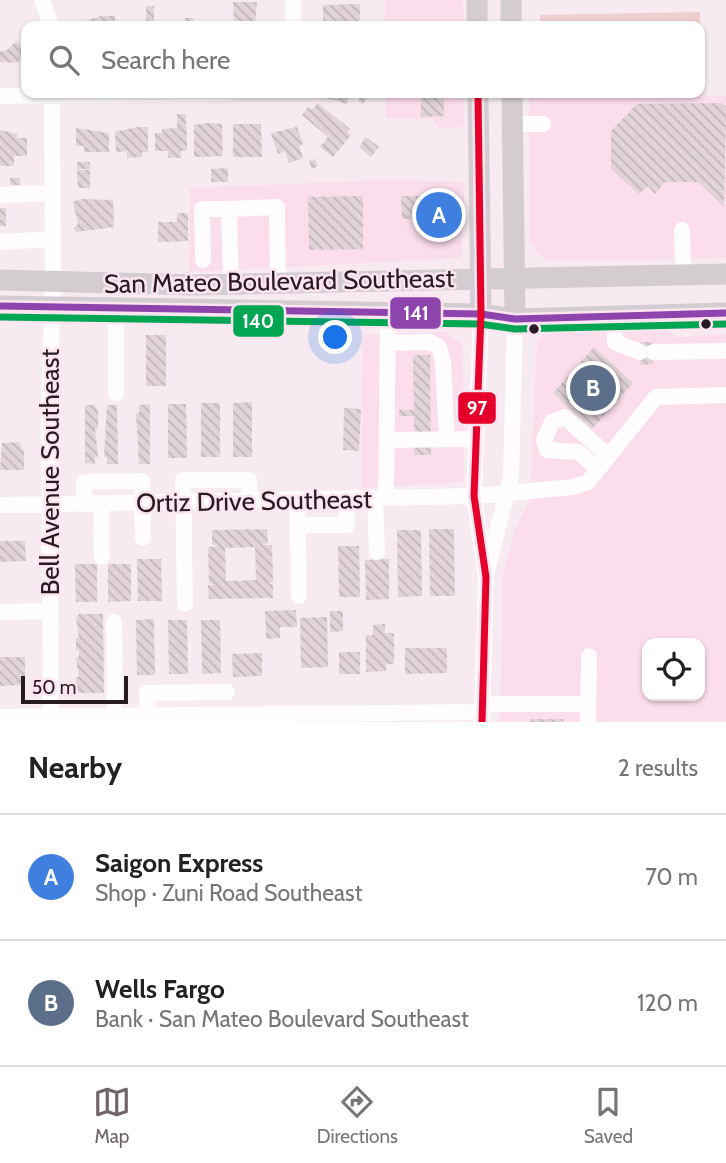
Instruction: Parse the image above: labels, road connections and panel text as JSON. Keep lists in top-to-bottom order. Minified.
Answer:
{"streets":{"main road":["San Mateo Boulevard Southeast"],"street":["Bell Avenue Southeast","Ortiz Drive Southeast"]},"crossings":[["San Mateo Boulevard Southeast","Bell Avenue Southeast"],["Bell Avenue Southeast","Ortiz Drive Southeast"]],"lines":["transit line 97","transit line 141","transit line 140"],"scale_bar":"50 m","page":{"search":"Search here","pins":["A","B"],"scale":"50 m","heading":["Nearby","2 results"],"list":[{"mark":"A","name":"Saigon Express","note":"Shop · Zuni Road Southeast","value":"70 m"},{"mark":"B","name":"Wells Fargo","note":"Bank · San Mateo Boulevard Southeast","value":"120 m"}],"nav":["Map","Directions","Saved"]}}
